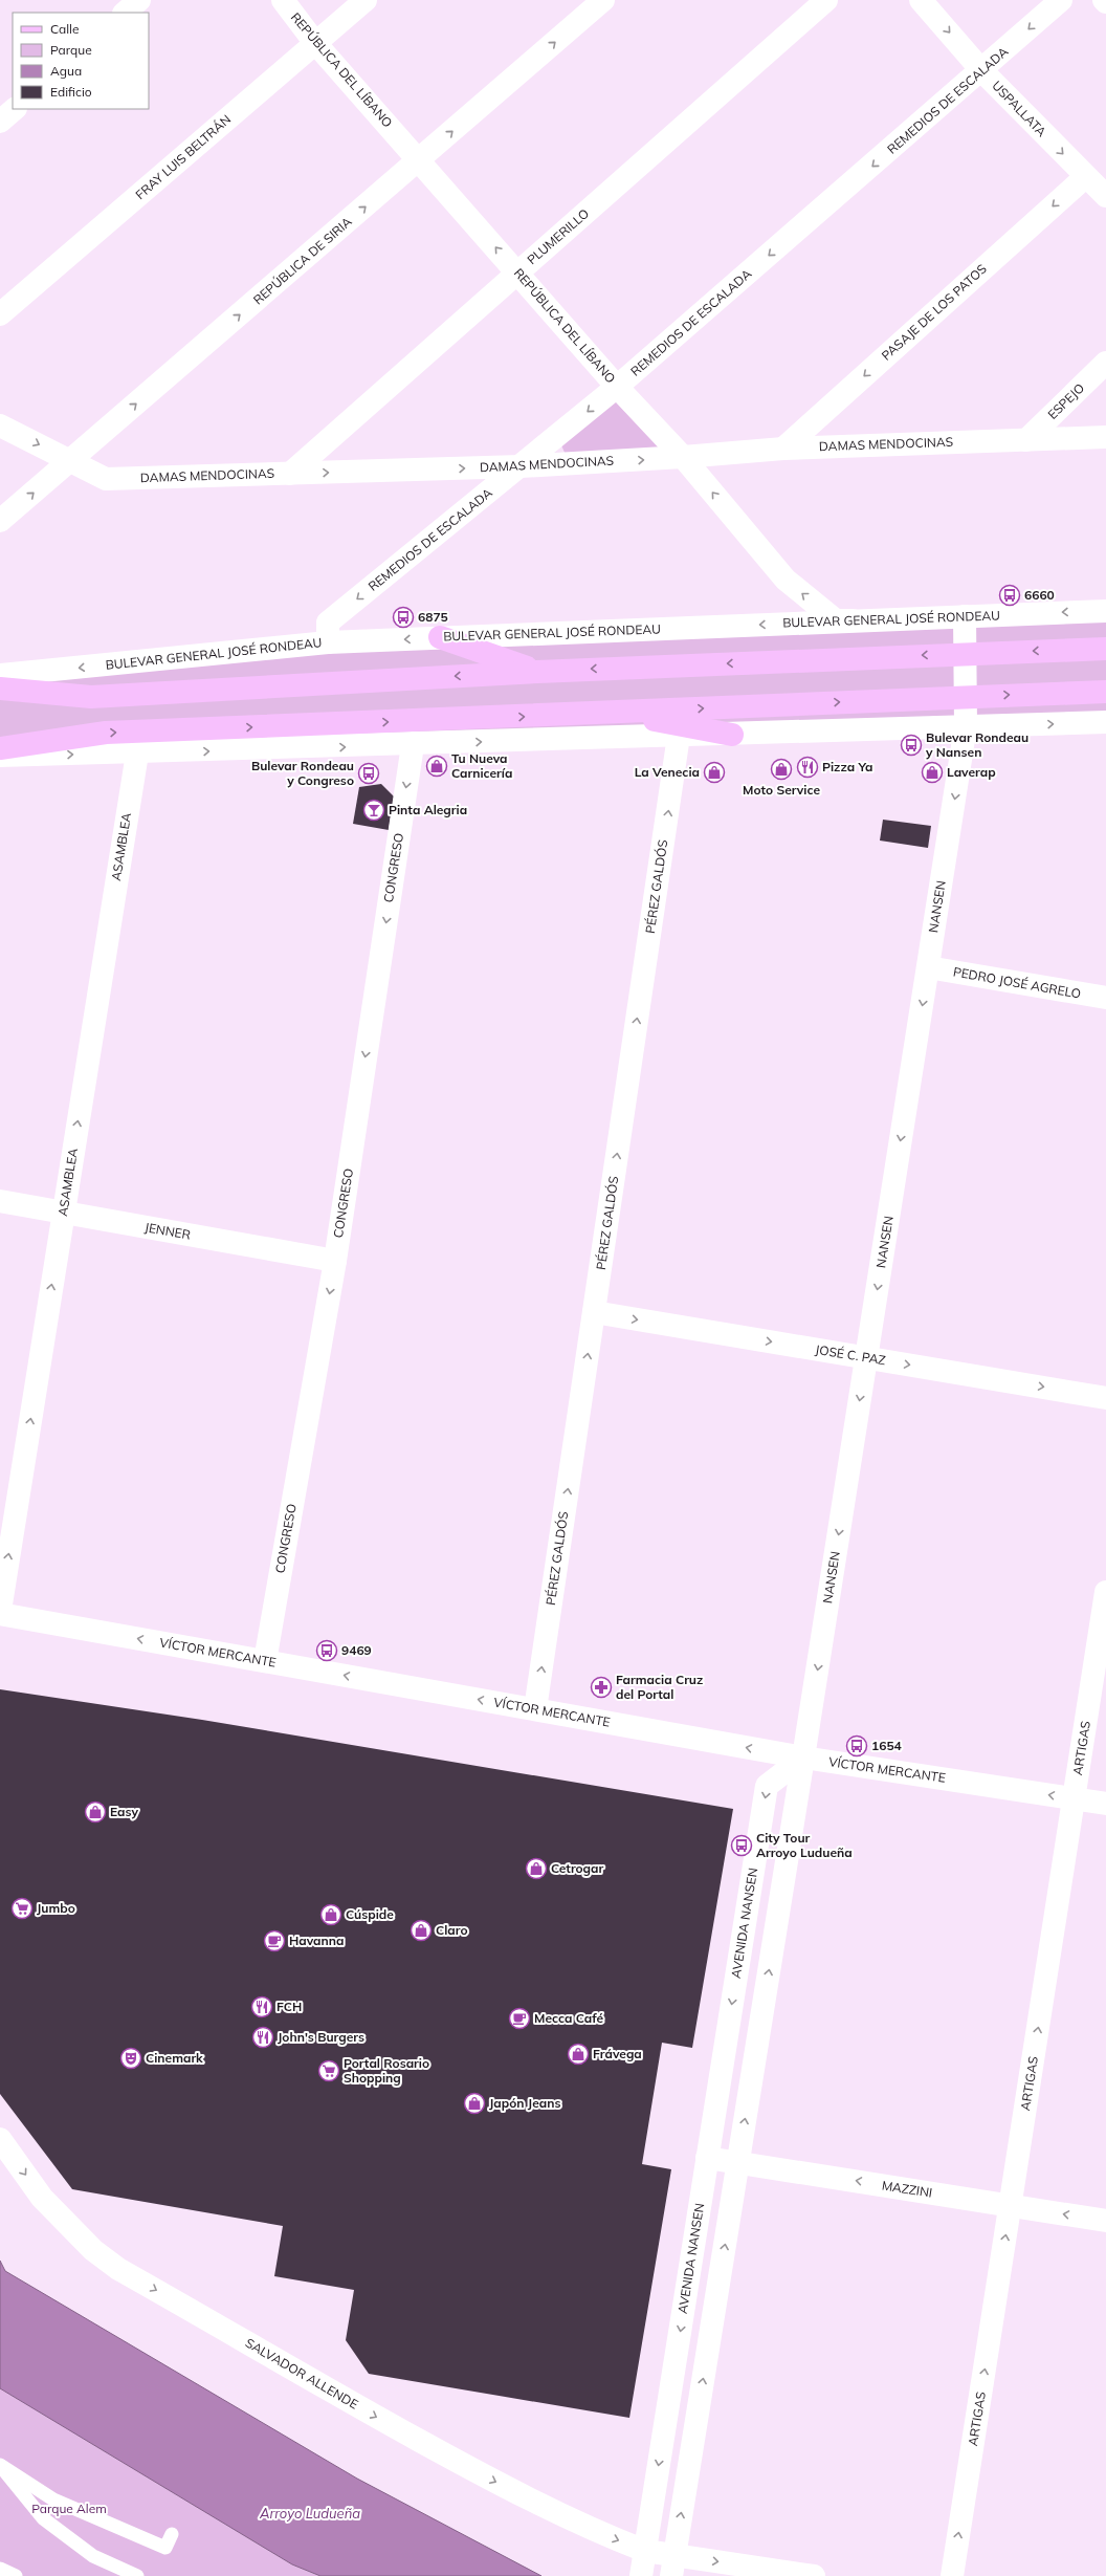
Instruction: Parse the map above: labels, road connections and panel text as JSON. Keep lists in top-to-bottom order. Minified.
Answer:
{"streets":{"street":["REPÚBLICA DEL LÍBANO","REMEDIOS DE ESCALADA","USPALLATA","FRAY LUIS BELTRÁN","PLUMERILLO","REPÚBLICA DE SIRIA","PASAJE DE LOS PATOS","ESPEJO","DAMAS MENDOCINAS","BULEVAR GENERAL JOSÉ RONDEAU","ASAMBLEA","CONGRESO","PÉREZ GALDÓS","NANSEN","PEDRO JOSÉ AGRELO","JENNER","JOSÉ C. PAZ","VÍCTOR MERCANTE","ARTIGAS","AVENIDA NANSEN","MAZZINI","SALVADOR ALLENDE"]},"crossings":[["REPÚBLICA DEL LÍBANO","REMEDIOS DE ESCALADA"],["REPÚBLICA DEL LÍBANO","FRAY LUIS BELTRÁN"],["REPÚBLICA DEL LÍBANO","PLUMERILLO"],["REPÚBLICA DEL LÍBANO","REPÚBLICA DE SIRIA"],["REPÚBLICA DEL LÍBANO","DAMAS MENDOCINAS"],["REPÚBLICA DEL LÍBANO","BULEVAR GENERAL JOSÉ RONDEAU"],["REMEDIOS DE ESCALADA","USPALLATA"],["REMEDIOS DE ESCALADA","DAMAS MENDOCINAS"],["REMEDIOS DE ESCALADA","BULEVAR GENERAL JOSÉ RONDEAU"],["USPALLATA","PASAJE DE LOS PATOS"],["PLUMERILLO","DAMAS MENDOCINAS"],["REPÚBLICA DE SIRIA","DAMAS MENDOCINAS"],["PASAJE DE LOS PATOS","DAMAS MENDOCINAS"],["ESPEJO","DAMAS MENDOCINAS"],["ASAMBLEA","JENNER"],["ASAMBLEA","VÍCTOR MERCANTE"],["CONGRESO","JENNER"],["CONGRESO","VÍCTOR MERCANTE"],["PÉREZ GALDÓS","JOSÉ C. PAZ"],["PÉREZ GALDÓS","VÍCTOR MERCANTE"],["NANSEN","PEDRO JOSÉ AGRELO"],["NANSEN","JOSÉ C. PAZ"],["NANSEN","VÍCTOR MERCANTE"],["NANSEN","AVENIDA NANSEN"],["VÍCTOR MERCANTE","ARTIGAS"],["VÍCTOR MERCANTE","AVENIDA NANSEN"],["ARTIGAS","MAZZINI"],["AVENIDA NANSEN","MAZZINI"],["AVENIDA NANSEN","SALVADOR ALLENDE"]],"one_way":["REPÚBLICA DEL LÍBANO","REMEDIOS DE ESCALADA","USPALLATA","REPÚBLICA DE SIRIA","PASAJE DE LOS PATOS","DAMAS MENDOCINAS","ASAMBLEA","CONGRESO","PÉREZ GALDÓS","NANSEN","JOSÉ C. PAZ","VÍCTOR MERCANTE","ARTIGAS","MAZZINI","SALVADOR ALLENDE"],"water":["Arroyo Ludueña"],"parks":["Parque Alem"],"places":{"bus stop":["6660","6875","Bulevar Rondeau y Nansen","Bulevar Rondeau y Congreso","9469","1654","City Tour Arroyo Ludueña"],"shop":["Tu Nueva Carnicería","Moto Service","La Venecia","Laverap","Easy","Cetrogar","Cúspide","Claro","Frávega","Japón Jeans"],"restaurant":["Pizza Ya","FCH","John's Burgers"],"bar":["Pinta Alegria"],"pharmacy":["Farmacia Cruz del Portal"],"supermarket":["Jumbo","Portal Rosario Shopping"],"cafe":["Havanna","Mecca Café"],"theatre":["Cinemark"]},"legend":["Calle","Parque","Agua","Edificio"]}
